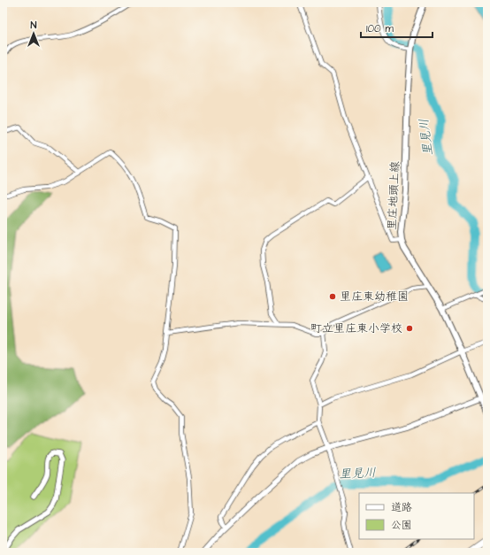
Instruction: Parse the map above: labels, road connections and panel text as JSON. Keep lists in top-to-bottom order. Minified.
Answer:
{"streets":{"main road":["里庄地頭上線"]},"water":["里見川"],"places":["里庄東幼稚園","町立里庄東小学校"],"legend":["道路","公園"],"scale_bar":"100 m","north":"top"}
